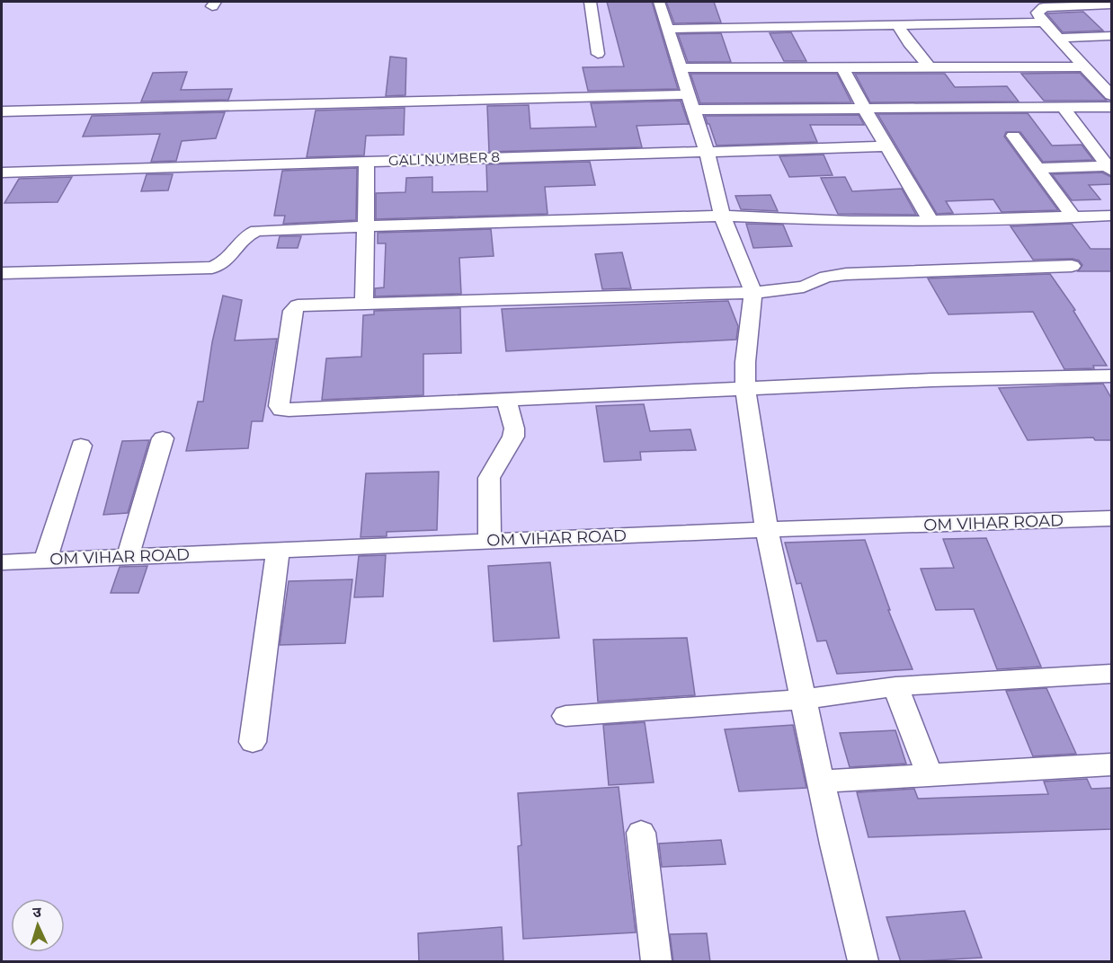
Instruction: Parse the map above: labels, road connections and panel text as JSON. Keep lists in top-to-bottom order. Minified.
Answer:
{"streets":{"street":["GALI NUMBER 8","OM VIHAR ROAD"]},"north":"top"}
